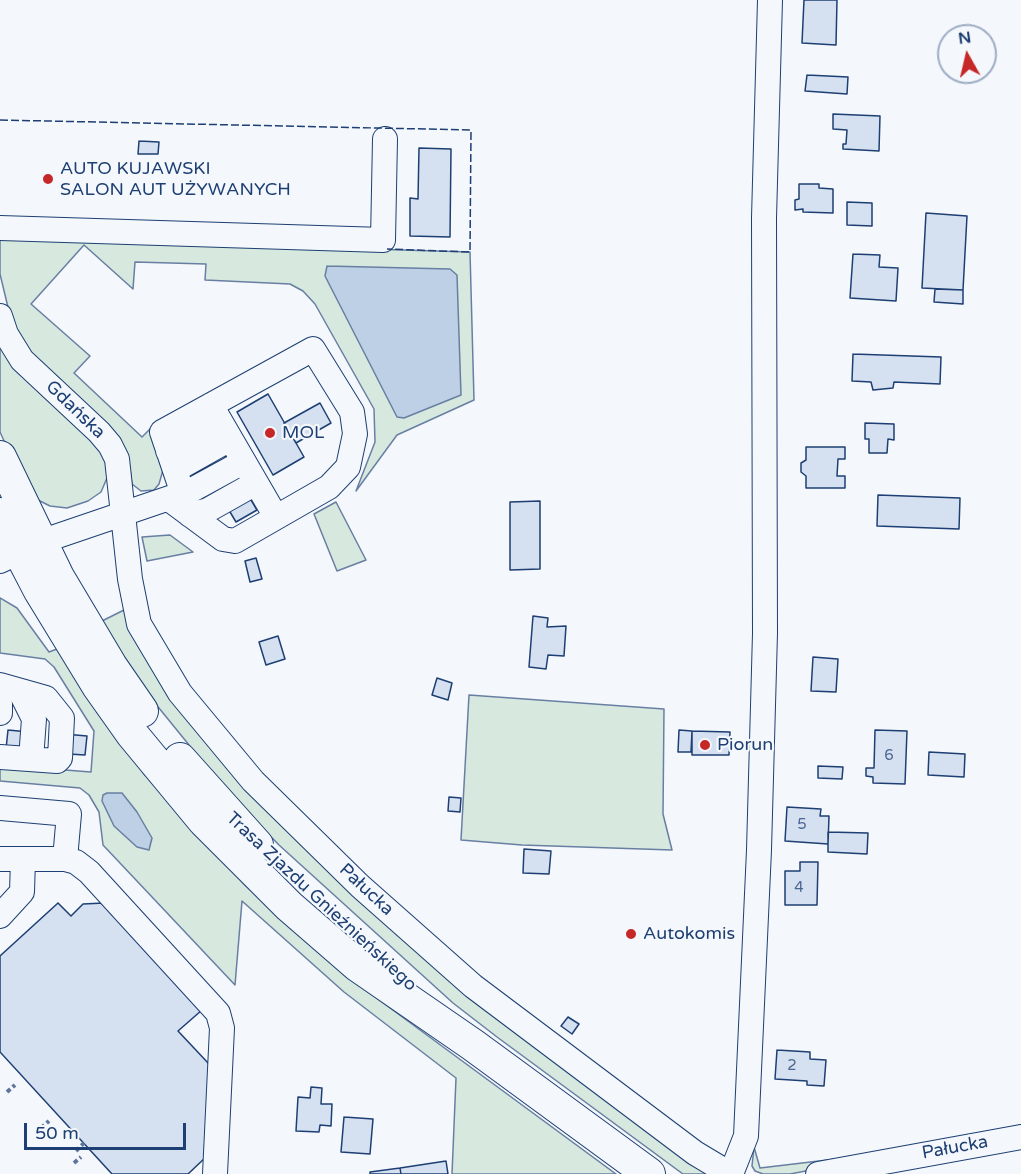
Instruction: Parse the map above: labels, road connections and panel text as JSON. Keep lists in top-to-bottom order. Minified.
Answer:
{"streets":{"main road":["Trasa Zjazdu Gnieźnieńskiego"],"street":["Gdańska","Pałucka"]},"crossings":[["Gdańska","Pałucka"]],"places":["AUTO KUJAWSKI SALON AUT UŻYWANYCH","MOL","Piorun","Autokomis"],"house_numbers":["6","5","4","2"],"scale_bar":"50 m","north":"top"}
